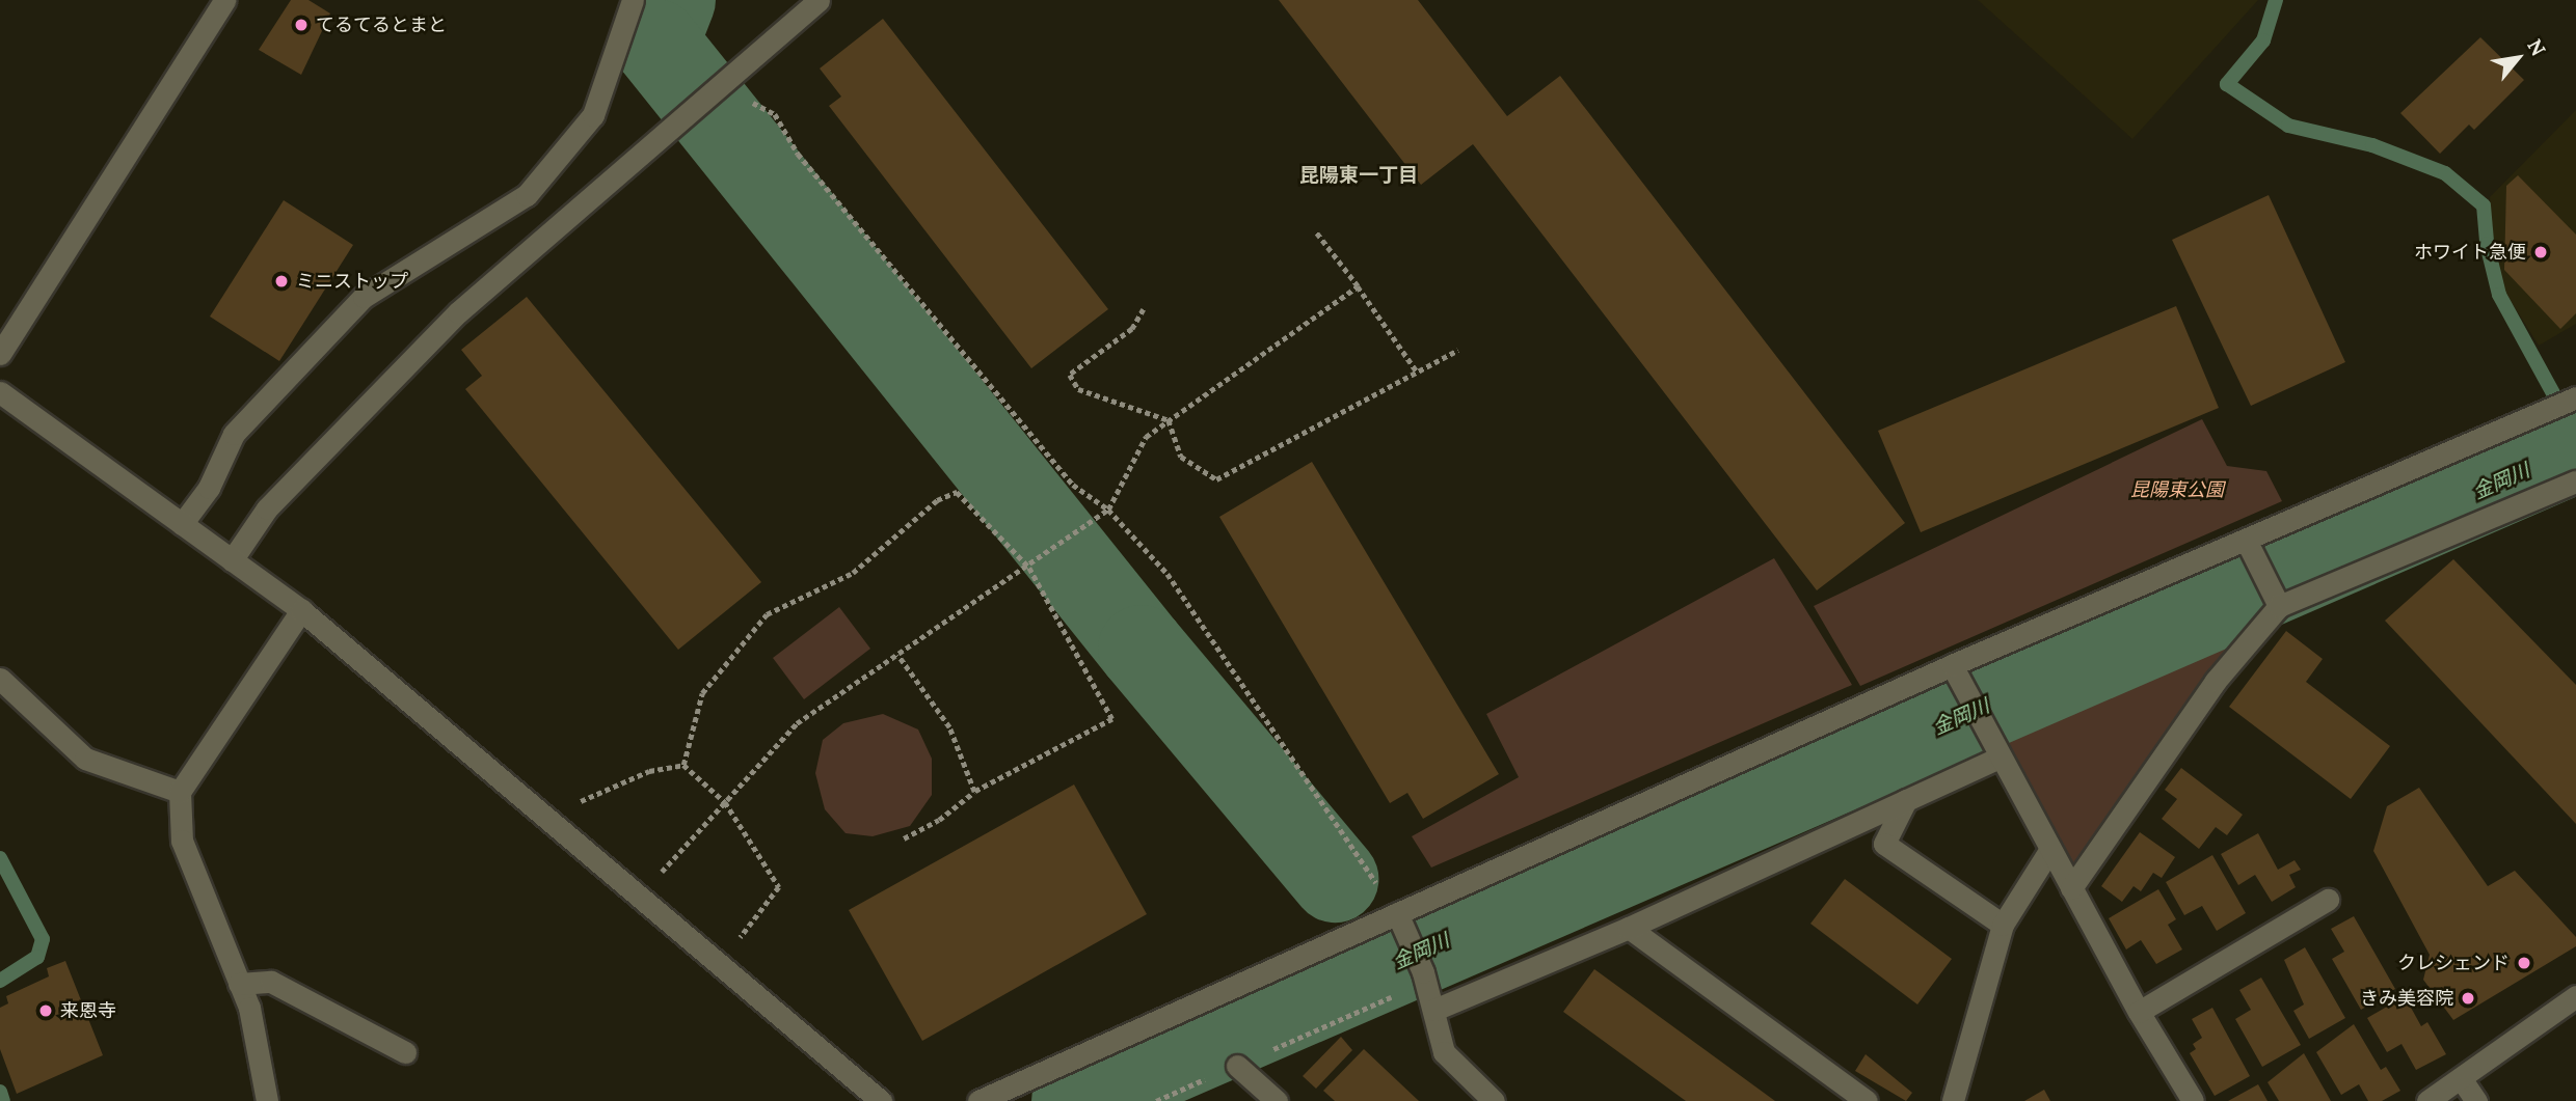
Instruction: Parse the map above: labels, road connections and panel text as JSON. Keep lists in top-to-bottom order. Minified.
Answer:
{"districts":["昆陽東一丁目"],"water":["金岡川"],"parks":["昆陽東公園"],"places":["てるてるとまと","ホワイト急便","ミニストップ","クレシェンド","きみ美容院","来恩寺"],"north":"top right"}
